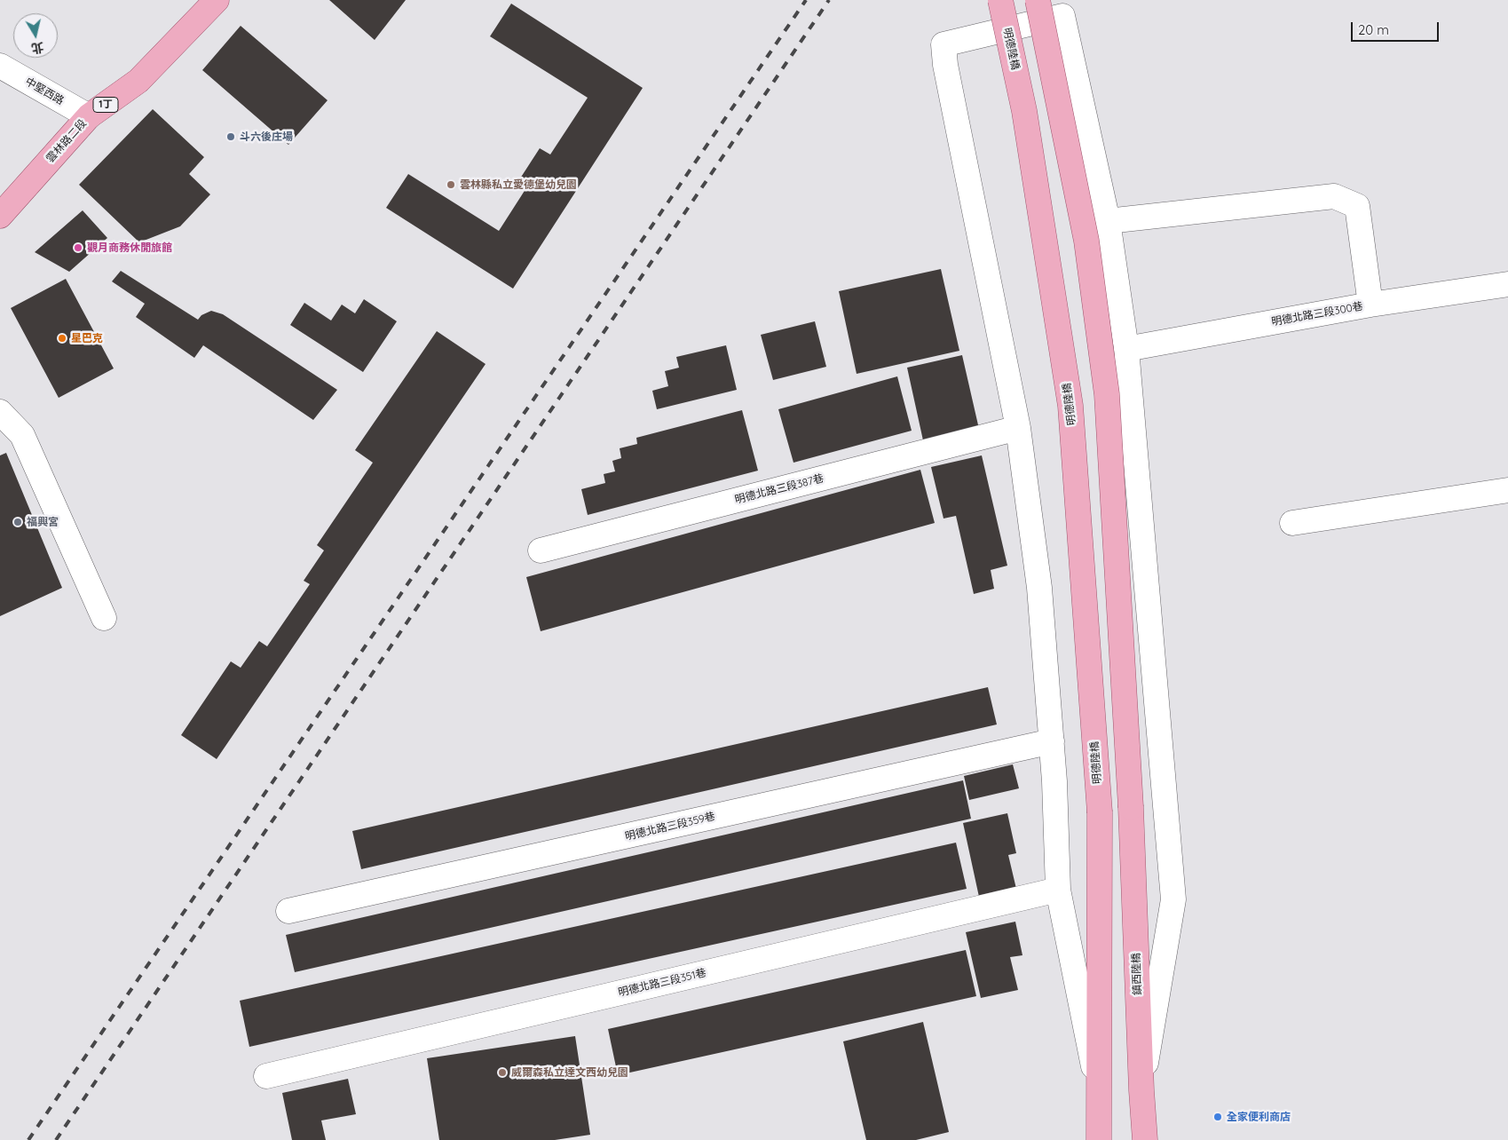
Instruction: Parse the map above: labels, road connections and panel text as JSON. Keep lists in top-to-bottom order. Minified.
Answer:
{"streets":{"main road":["明德陸橋","1丁","雲林路二段","鎮西陸橋"],"street":["中堅西路","明德北路三段300巷","明德北路三段387巷","明德北路三段359巷","明德北路三段351巷"]},"crossings":[["中堅西路","雲林路二段"]],"places":["斗六後庄場","雲林縣私立愛德堡幼兒園","觀月商務休閒旅館","星巴克","福興宮","威爾森私立達文西幼兒園","全家便利商店"],"scale_bar":"20 m","north":"bottom"}
